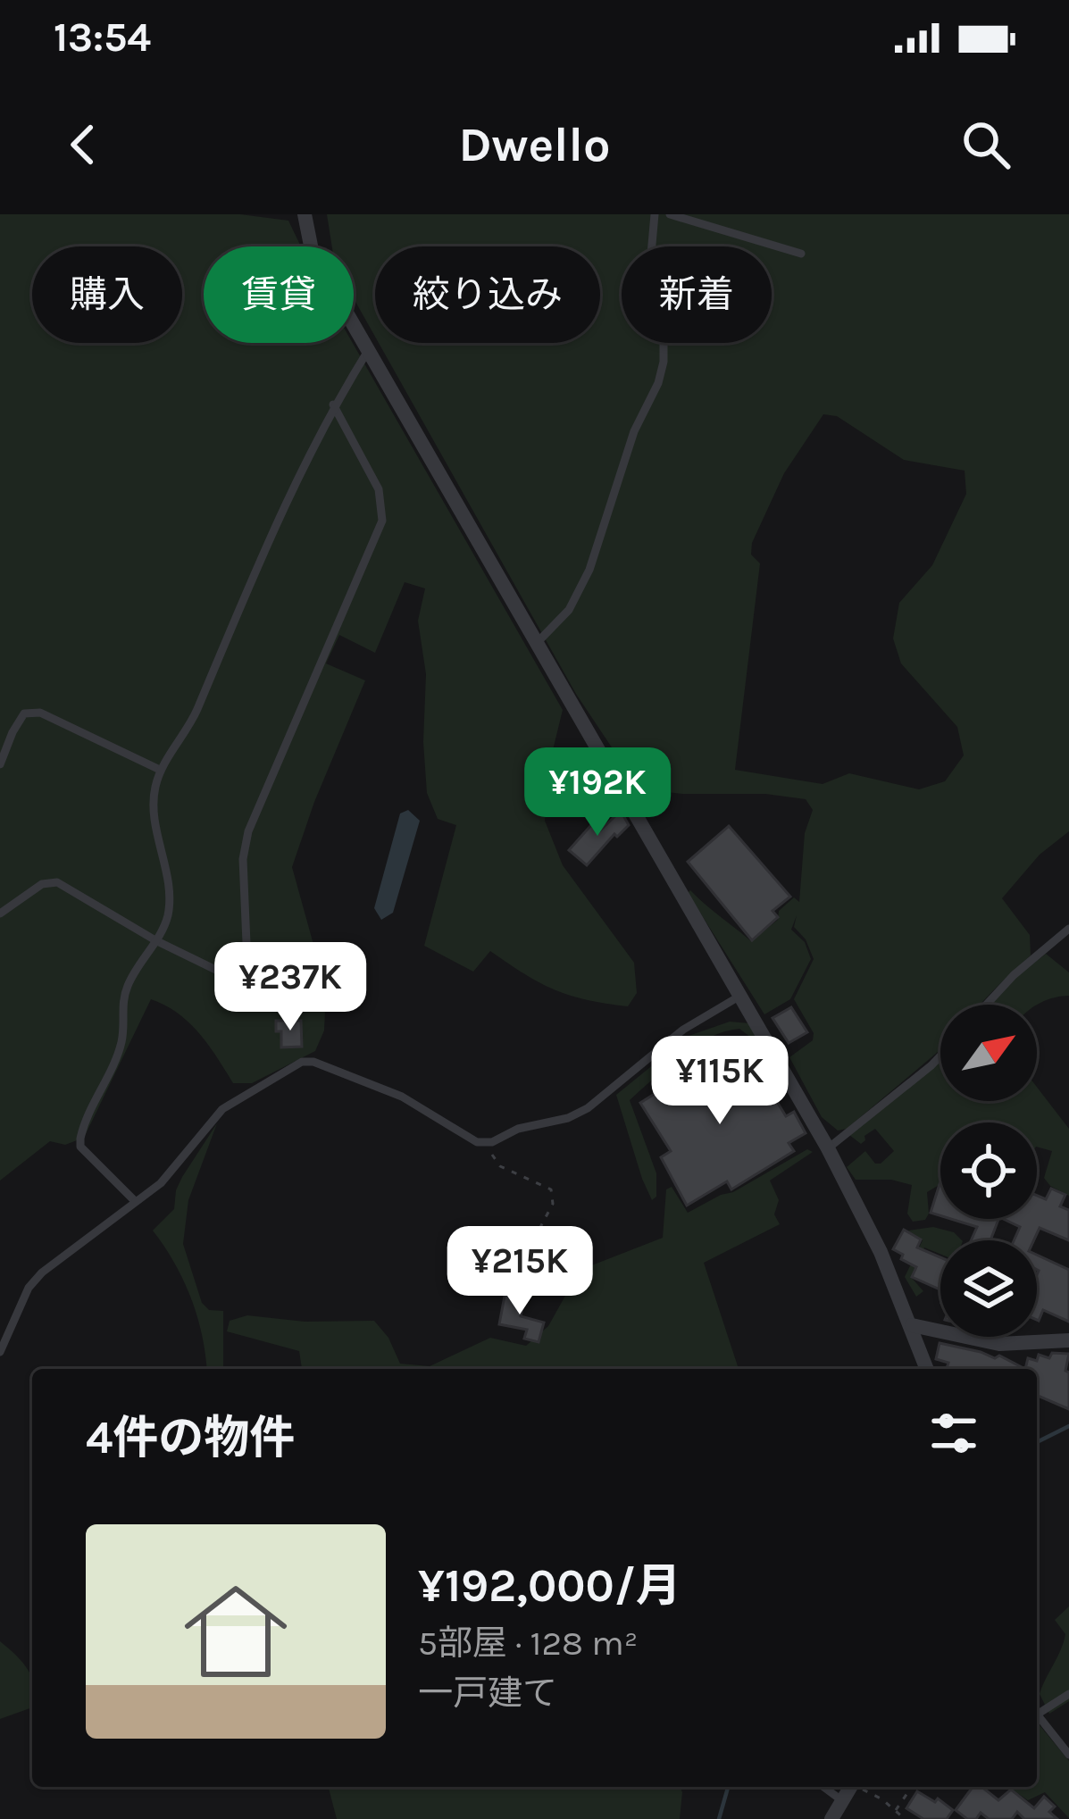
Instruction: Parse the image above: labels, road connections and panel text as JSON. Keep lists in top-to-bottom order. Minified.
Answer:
{"north":"top right","page":{"status":"13:54","header":"Dwello","chip":["購入","賃貸","絞り込み","新着"],"price":["¥192K","¥237K","¥115K","¥215K"],"heading":"4件の物件","list":[{"name":"¥192,000/月","note":"5部屋 · 128 m² · 一戸建て"}]}}
